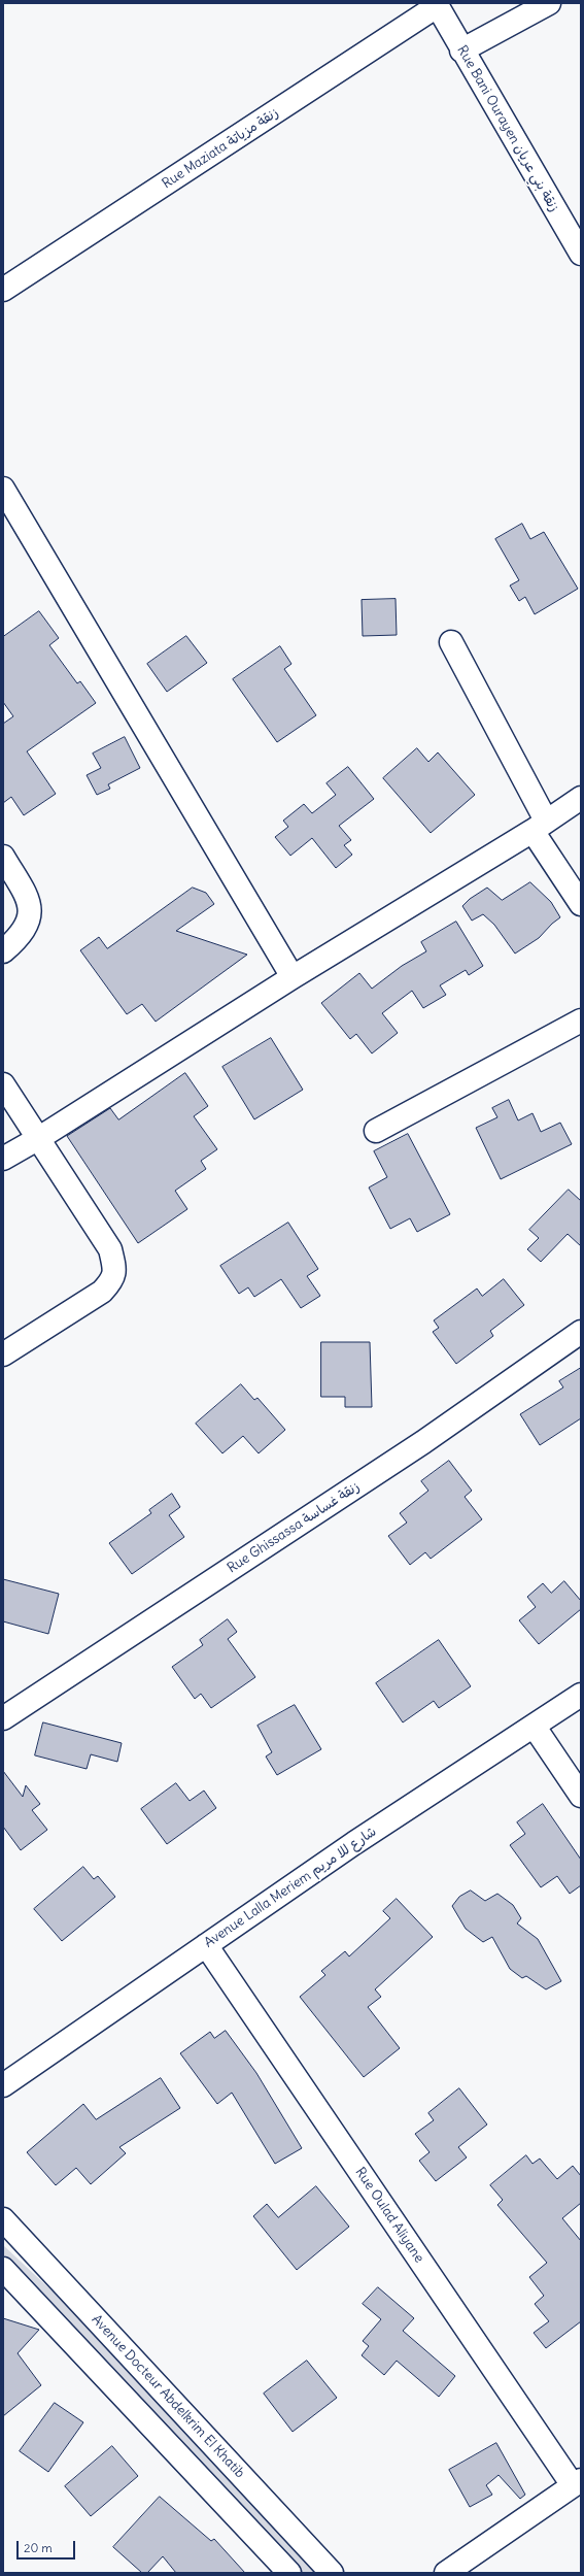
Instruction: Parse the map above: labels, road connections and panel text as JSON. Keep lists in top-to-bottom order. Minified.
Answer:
{"streets":{"street":["Rue Bani Ourayen زنقة بني عريان","Rue Maziata زنقة مزياتة","Rue Ghissassa زنقة غساسة","Avenue Lalla Meriem شارع للا مريم","Rue Oulad Aliyane","Avenue Docteur Abdelkrim El Khatib"]},"crossings":[["Rue Bani Ourayen زنقة بني عريان","Rue Maziata زنقة مزياتة"],["Avenue Lalla Meriem شارع للا مريم","Rue Oulad Aliyane"]],"scale_bar":"20 m"}
